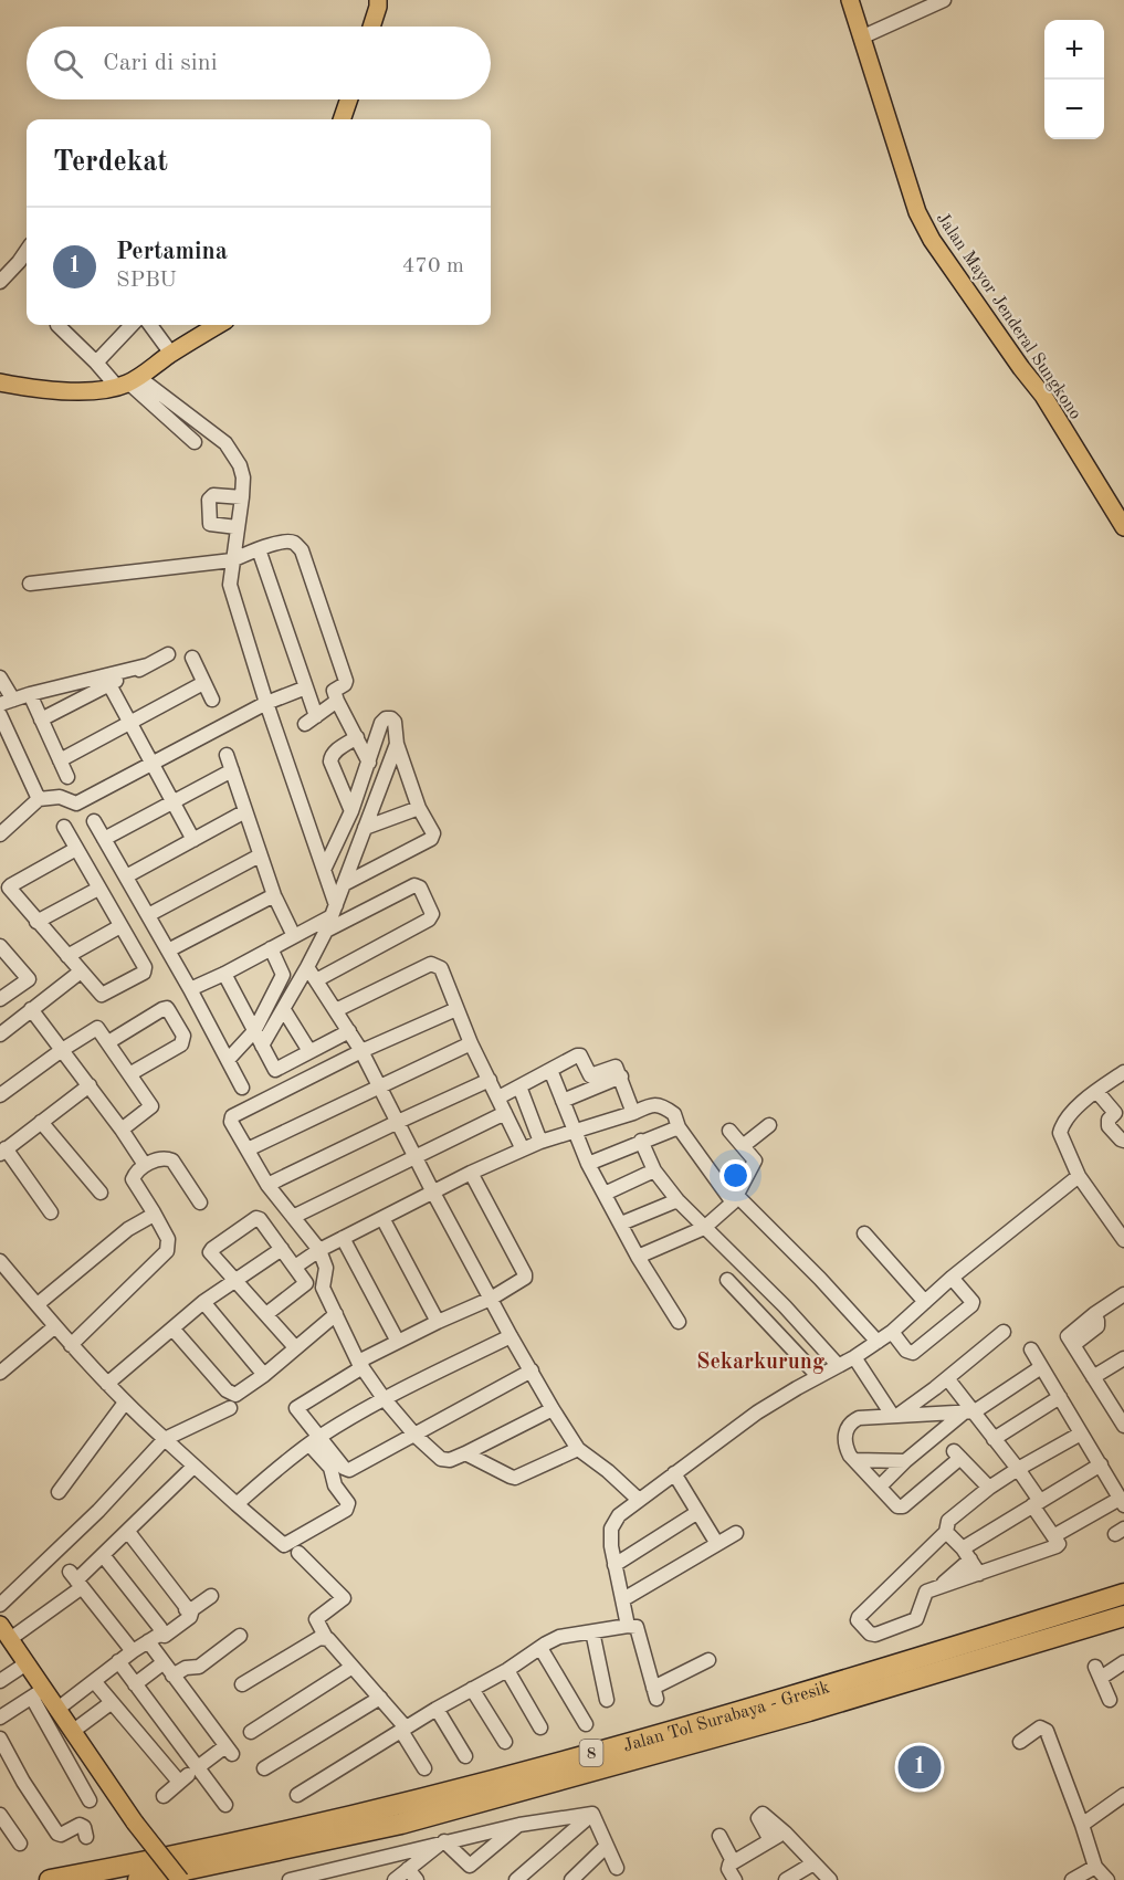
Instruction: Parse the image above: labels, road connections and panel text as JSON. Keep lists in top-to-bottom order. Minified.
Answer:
{"streets":{"highway":["Jalan Tol Surabaya - Gresik","8"],"main road":["Jalan Mayor Jenderal Sungkono"]},"districts":["Sekarkurung"],"page":{"map_buttons":["+","−"],"search":"Cari di sini","heading":"Terdekat","list":[{"mark":"1","name":"Pertamina","note":"SPBU","value":"470 m"}],"pins":"1"}}
